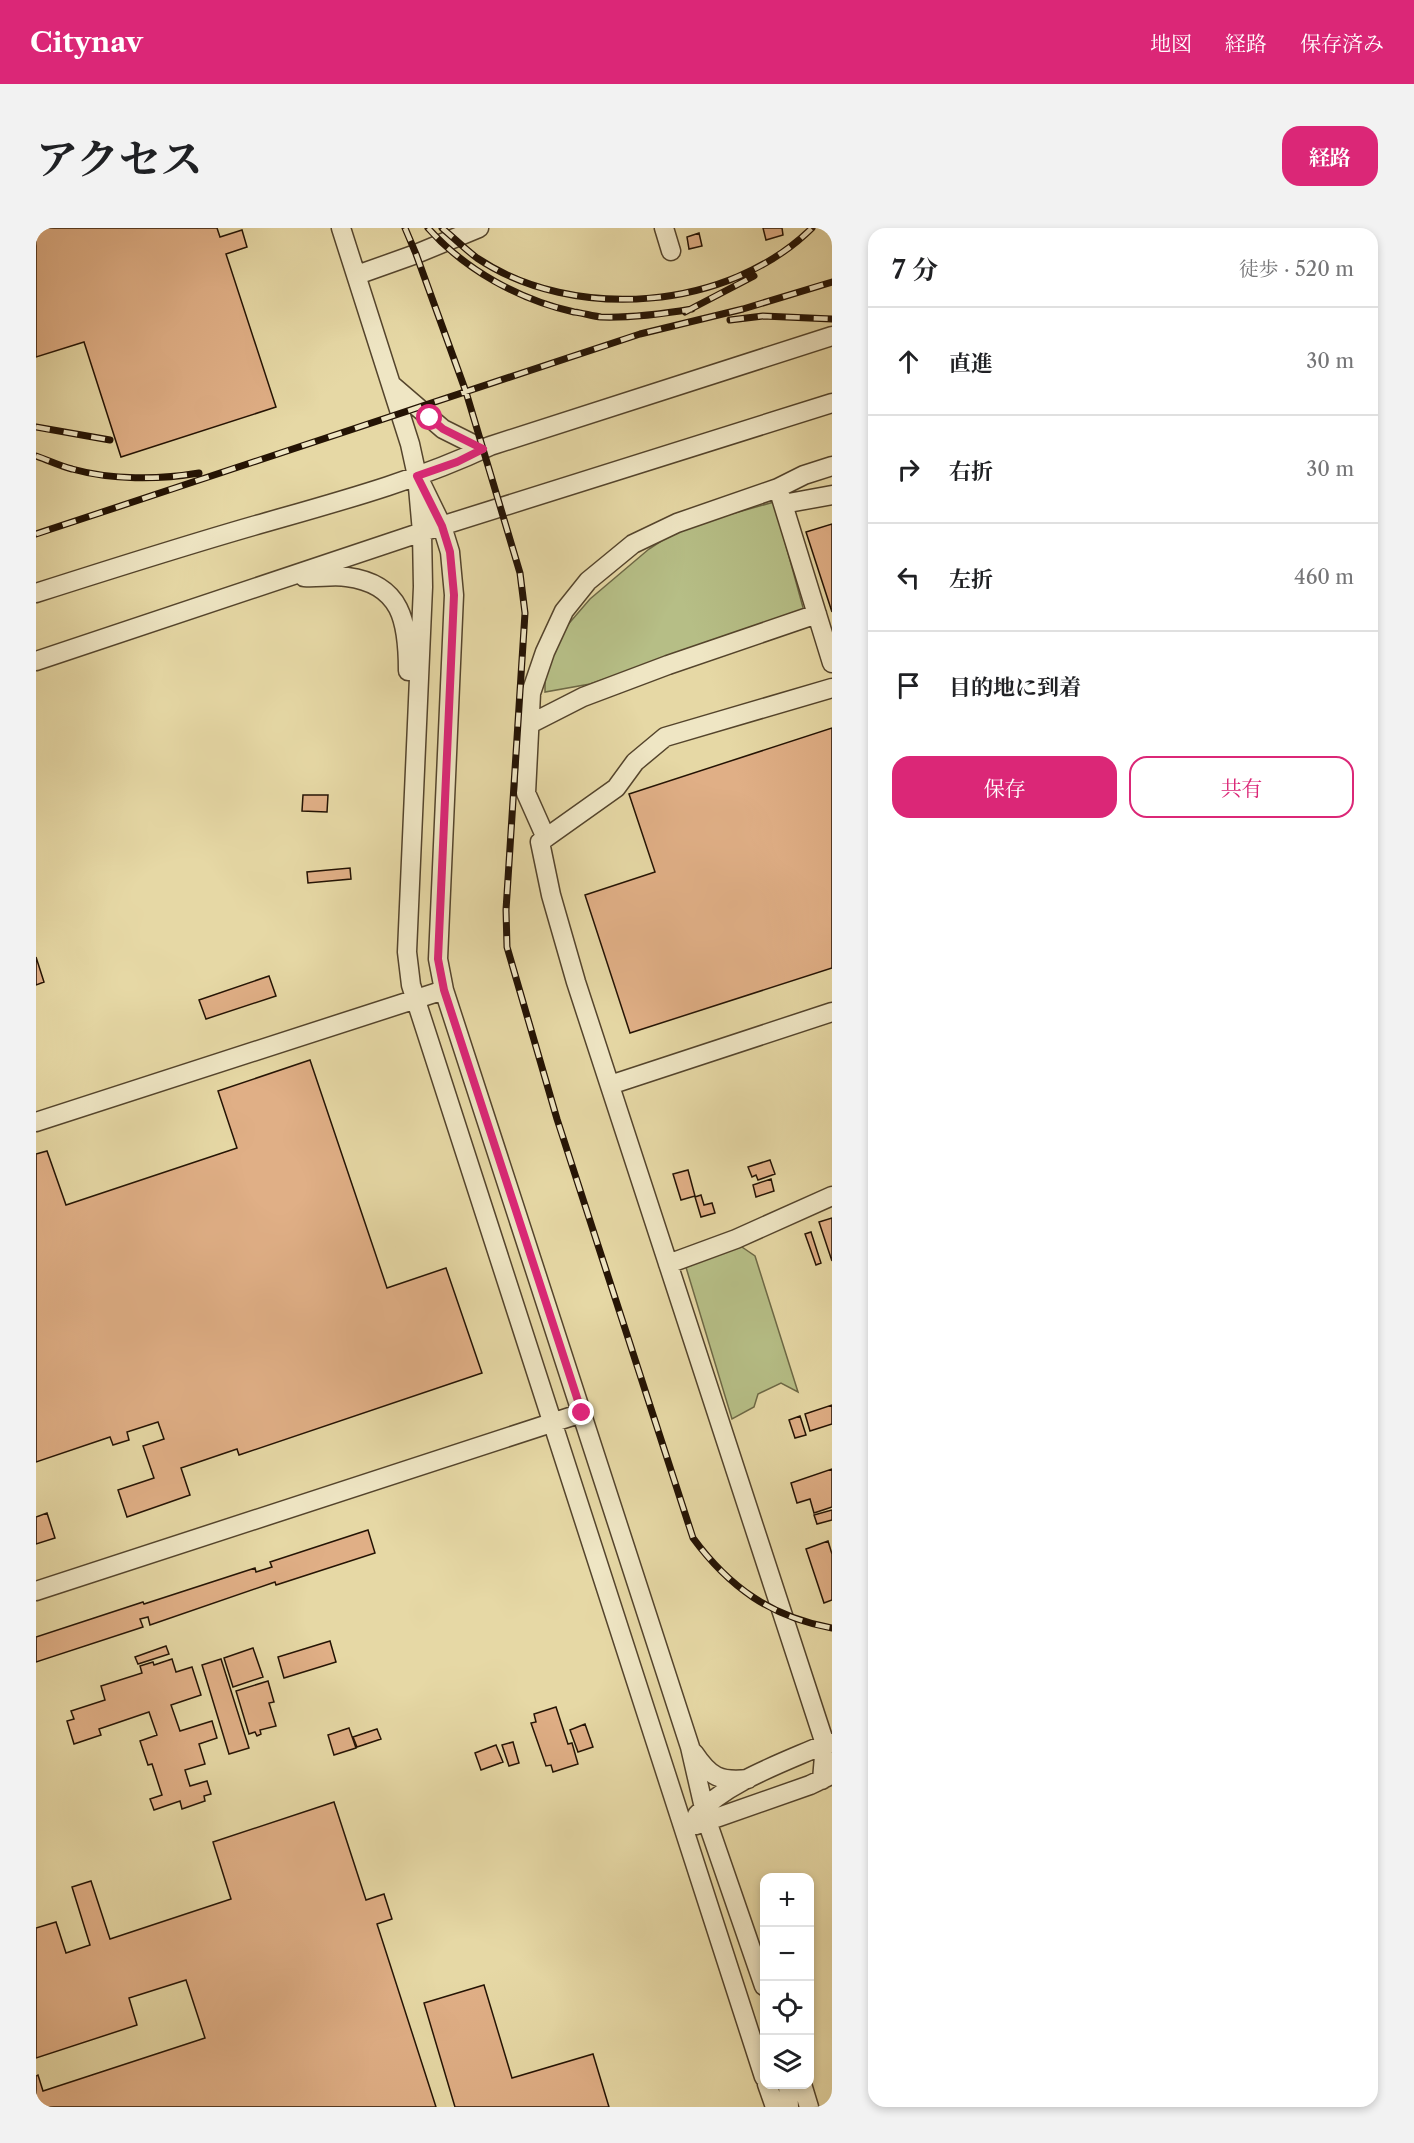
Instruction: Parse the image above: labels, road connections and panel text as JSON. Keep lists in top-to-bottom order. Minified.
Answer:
{"page":{"header":"Citynav","nav":["地図","経路","保存済み"],"title":"アクセス","buttons":["経路",["保存","共有"]],"heading":["7 分","徒歩 · 520 m"],"list":[["直進","30 m"],["右折","30 m"],["左折","460 m"],"目的地に到着"],"map_buttons":["+","−"]}}
